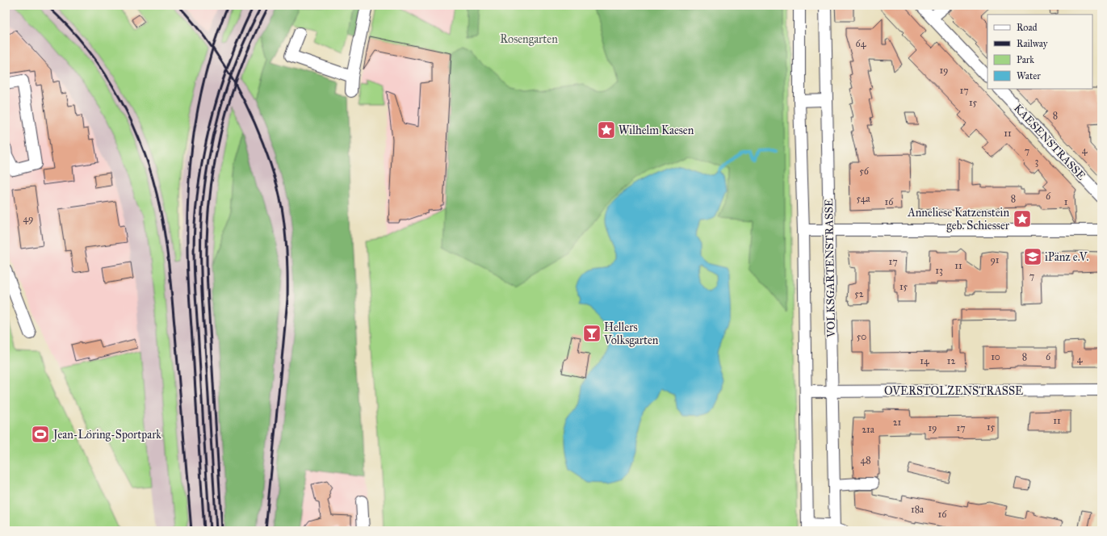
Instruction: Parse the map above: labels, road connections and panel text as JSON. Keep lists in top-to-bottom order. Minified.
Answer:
{"streets":{"street":["KAESENSTRASSE","VOLKSGARTENSTRASSE","OVERSTOLZENSTRASSE"]},"crossings":[["VOLKSGARTENSTRASSE","OVERSTOLZENSTRASSE"]],"parks":["Rosengarten"],"places":{"place":["Wilhelm Kaesen","Anneliese Katzenstein geb. Schiesser"],"school or university":["iPänz e.V."],"bar":["Hellers Volksgarten"],"sports":["Jean-Löring-Sportpark"]},"house_numbers":["64","19","17","15","8","11","4","7","3","56","6","54a","8","16","1","49","91","17","11","13","7","15","52","50","10","8","6","4","14","12","11","21","15","19","17","21a","48","18a","16"],"legend":["Road","Railway","Park","Water"]}
